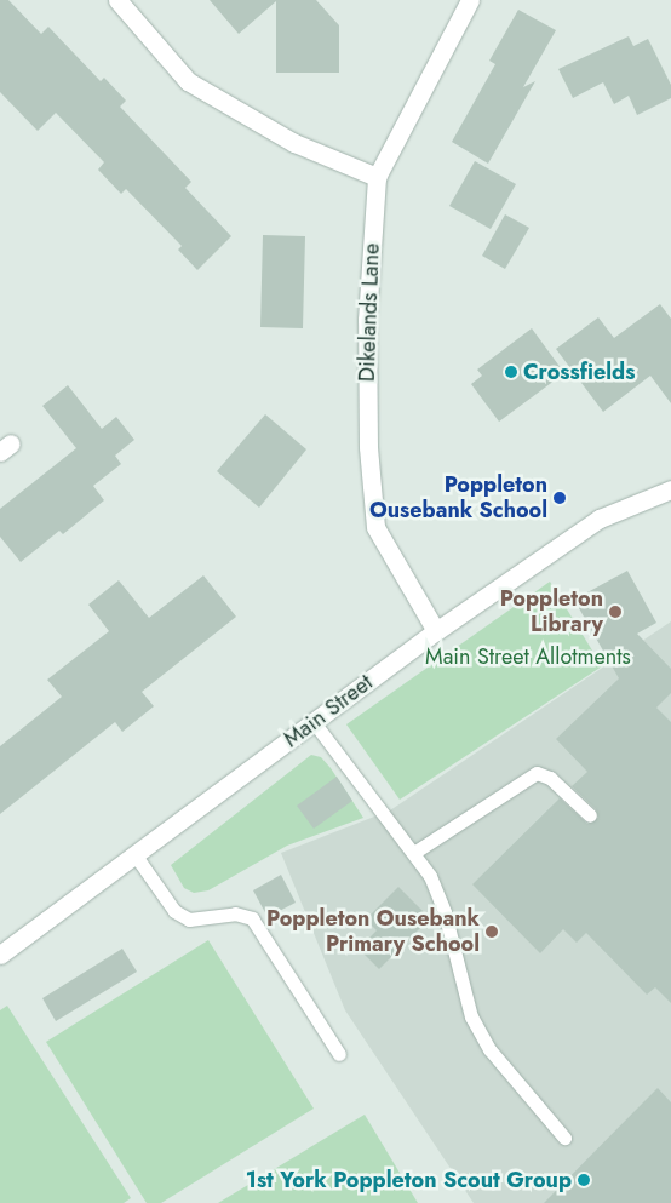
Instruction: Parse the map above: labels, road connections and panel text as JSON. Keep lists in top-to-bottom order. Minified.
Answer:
{"streets":{"street":["Dikelands Lane","Main Street"]},"crossings":[["Dikelands Lane","Main Street"]],"parks":["Main Street Allotments"],"places":["Crossfields","Poppleton Ousebank School","Poppleton Library","Poppleton Ousebank Primary School","1st York Poppleton Scout Group"]}
